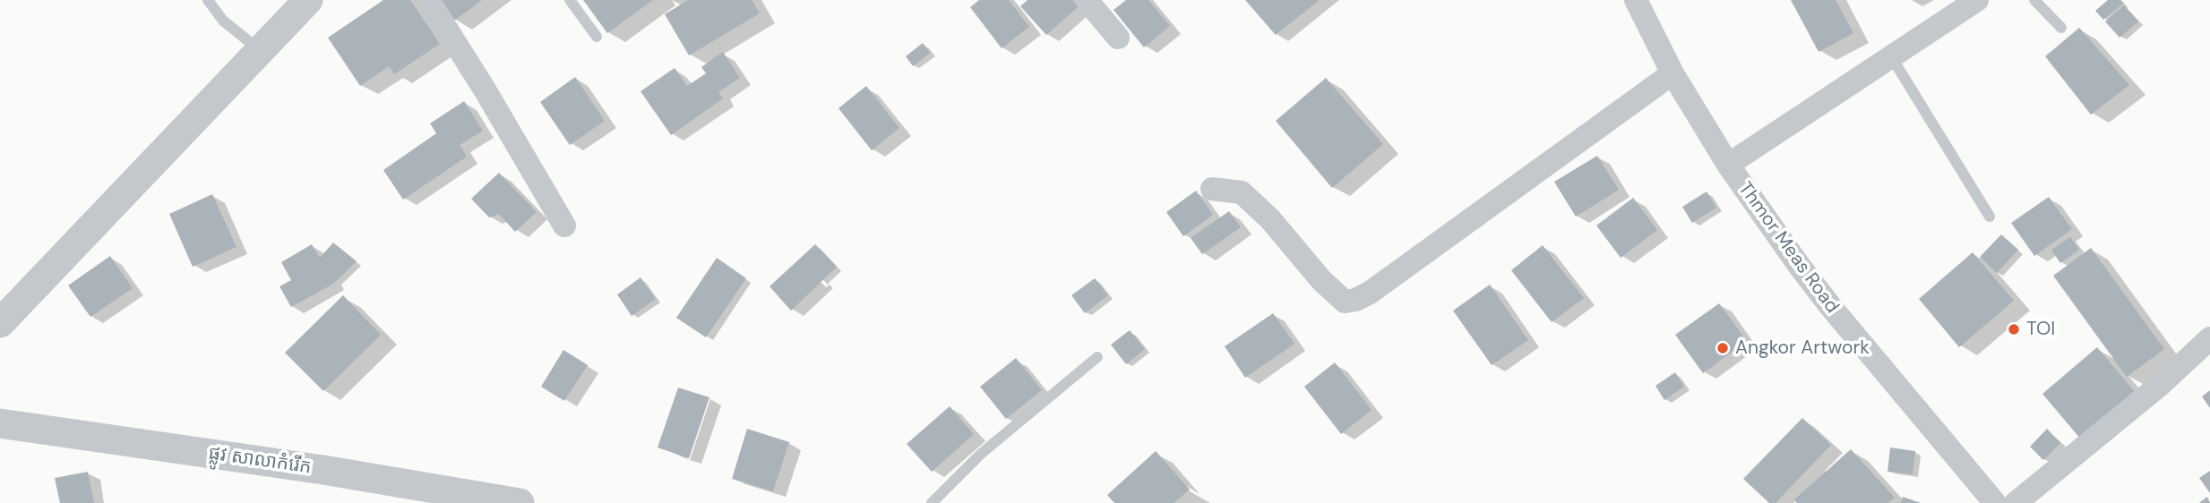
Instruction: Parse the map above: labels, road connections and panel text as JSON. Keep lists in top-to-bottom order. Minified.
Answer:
{"streets":{"street":["Thmor Meas Road","ផ្លូវ សាលាកំរើក"]},"places":["TOI","Angkor Artwork"]}
